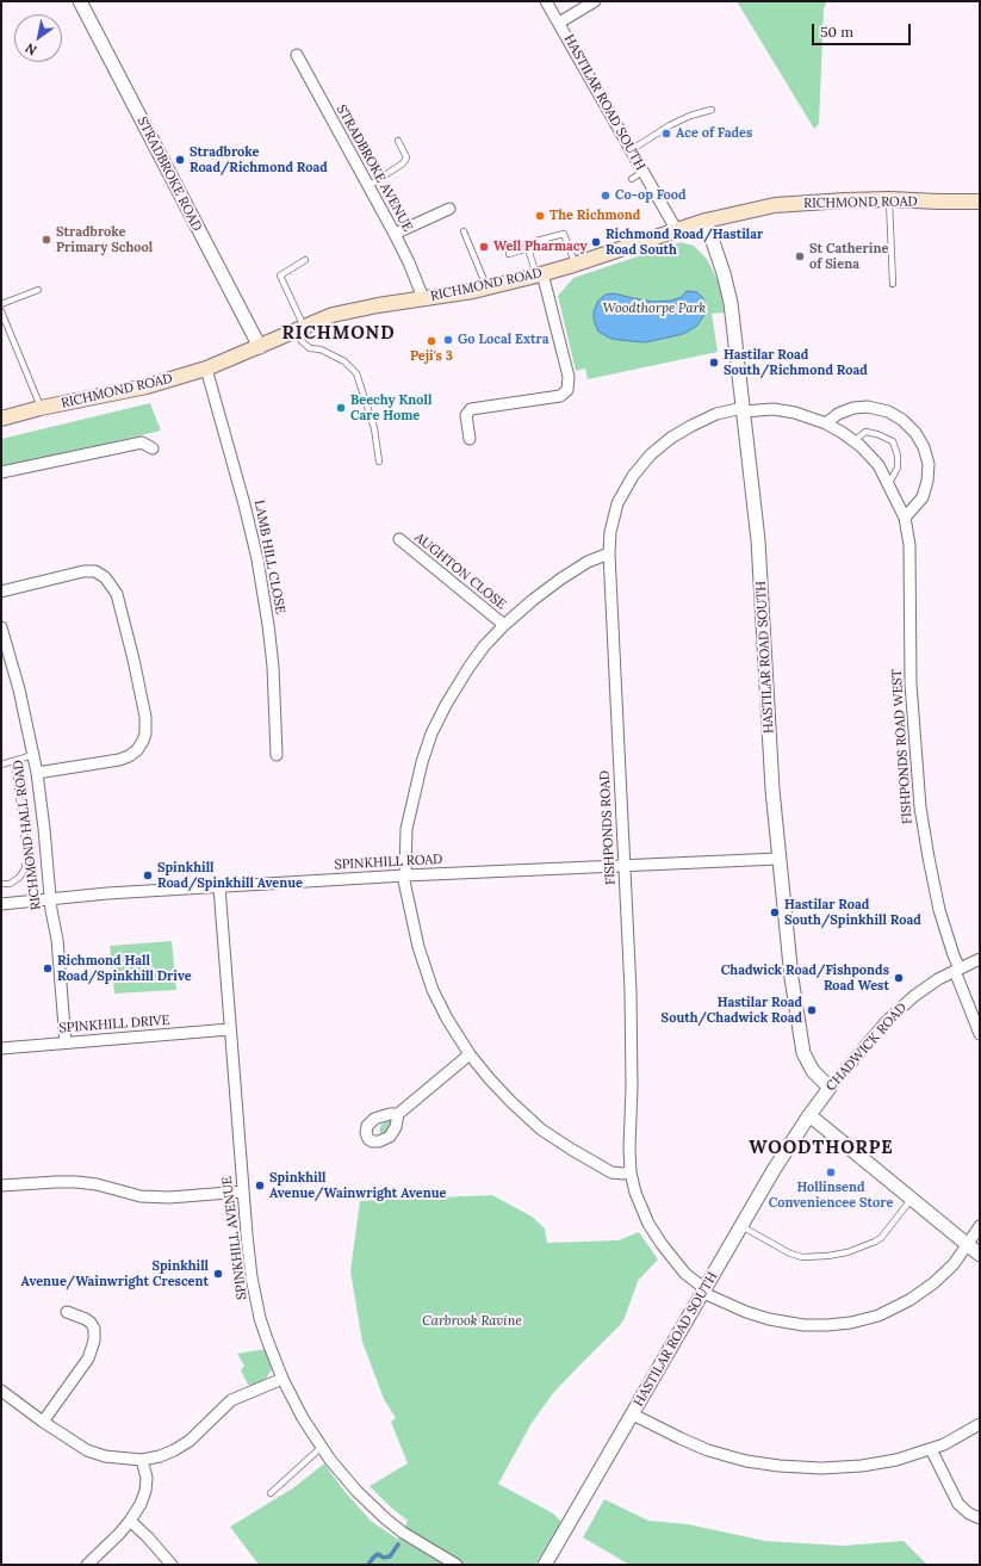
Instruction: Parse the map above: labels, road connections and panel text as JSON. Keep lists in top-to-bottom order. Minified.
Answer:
{"streets":{"main road":["RICHMOND ROAD"],"street":["HASTILAR ROAD SOUTH","STRADBROKE AVENUE","STRADBROKE ROAD","LAMB HILL CLOSE","AUGHTON CLOSE","FISHPONDS ROAD WEST","FISHPONDS ROAD","RICHMOND HALL ROAD","SPINKHILL ROAD","SPINKHILL DRIVE","CHADWICK ROAD","SPINKHILL AVENUE"]},"crossings":[["HASTILAR ROAD SOUTH","RICHMOND ROAD"],["HASTILAR ROAD SOUTH","FISHPONDS ROAD WEST"],["HASTILAR ROAD SOUTH","FISHPONDS ROAD"],["HASTILAR ROAD SOUTH","SPINKHILL ROAD"],["HASTILAR ROAD SOUTH","CHADWICK ROAD"],["STRADBROKE AVENUE","RICHMOND ROAD"],["STRADBROKE ROAD","RICHMOND ROAD"],["RICHMOND ROAD","LAMB HILL CLOSE"],["FISHPONDS ROAD WEST","FISHPONDS ROAD"],["FISHPONDS ROAD WEST","CHADWICK ROAD"],["FISHPONDS ROAD","SPINKHILL ROAD"],["RICHMOND HALL ROAD","SPINKHILL ROAD"],["RICHMOND HALL ROAD","SPINKHILL DRIVE"],["SPINKHILL ROAD","SPINKHILL AVENUE"],["SPINKHILL DRIVE","SPINKHILL AVENUE"]],"districts":["RICHMOND","WOODTHORPE"],"parks":["Woodthorpe Park","Carbrook Ravine"],"places":["Ace of Fades","Stradbroke Road/Richmond Road","Co-op Food","The Richmond","Stradbroke Primary School","Richmond Road/Hastilar Road South","Well Pharmacy","St Catherine of Siena","Go Local Extra","Peji's 3","Hastilar Road South/Richmond Road","Beechy Knoll Care Home","Spinkhill Road/Spinkhill Avenue","Hastilar Road South/Spinkhill Road","Richmond Hall Road/Spinkhill Drive","Chadwick Road/Fishponds Road West","Hastilar Road South/Chadwick Road","Hollinsend Conveniencee Store","Spinkhill Avenue/Wainwright Avenue","Spinkhill Avenue/Wainwright Crescent"],"scale_bar":"50 m","north":"bottom left"}
